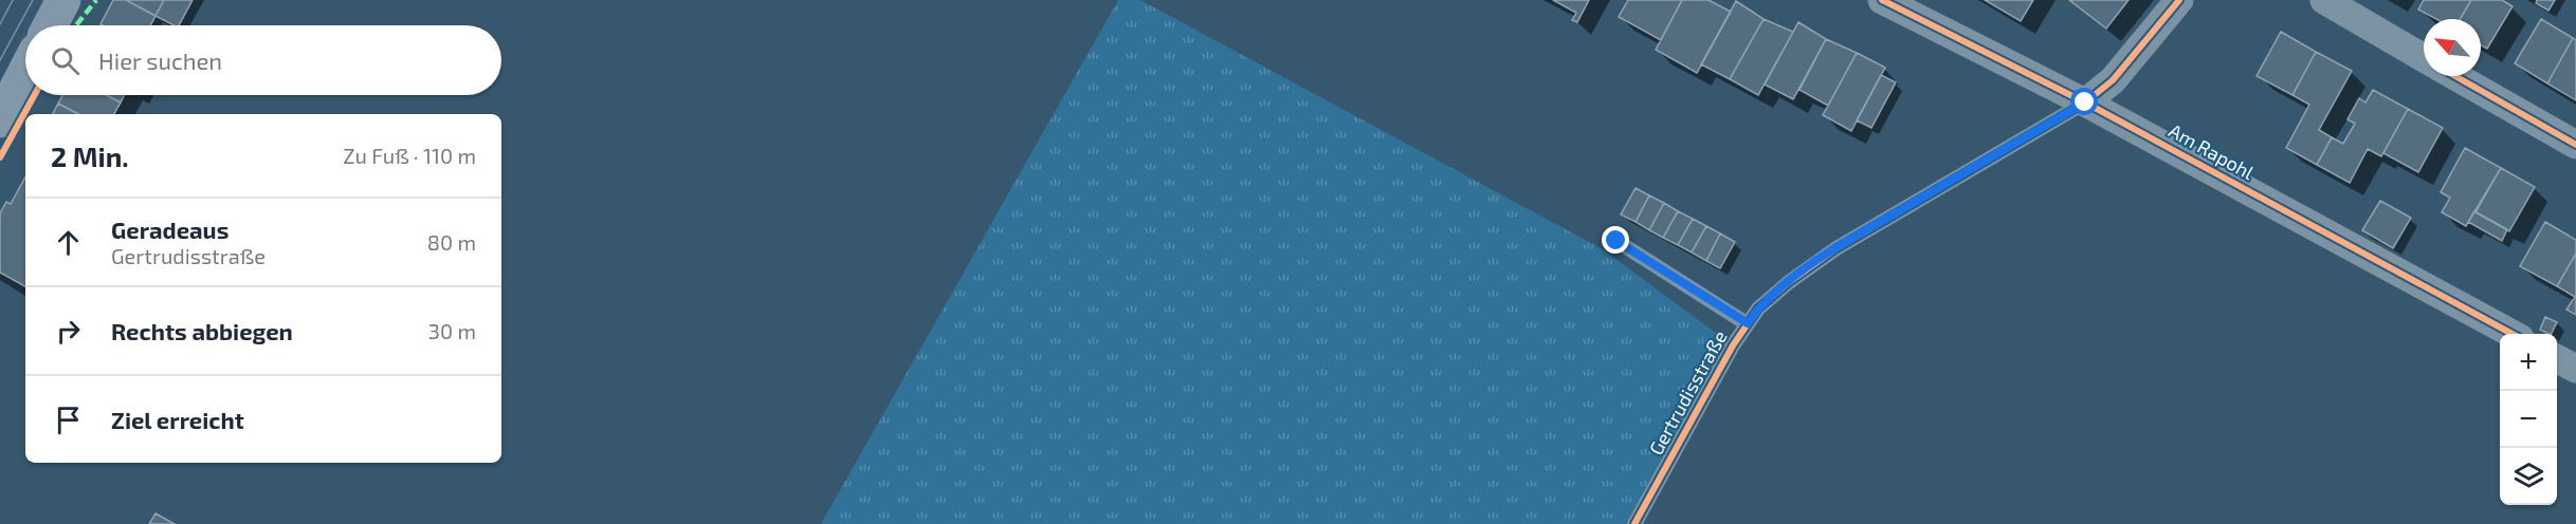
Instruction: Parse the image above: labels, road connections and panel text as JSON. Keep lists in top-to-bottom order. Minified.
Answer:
{"streets":{"street":["Am Rapohl","Gertrudisstraße"]},"crossings":[["Am Rapohl","Gertrudisstraße"]],"north":"top left","page":{"search":"Hier suchen","heading":["2 Min.","Zu Fuß · 110 m"],"list":[["Geradeaus","Gertrudisstraße","80 m"],["Rechts abbiegen","30 m"],"Ziel erreicht"],"map_buttons":["+","−"]}}
